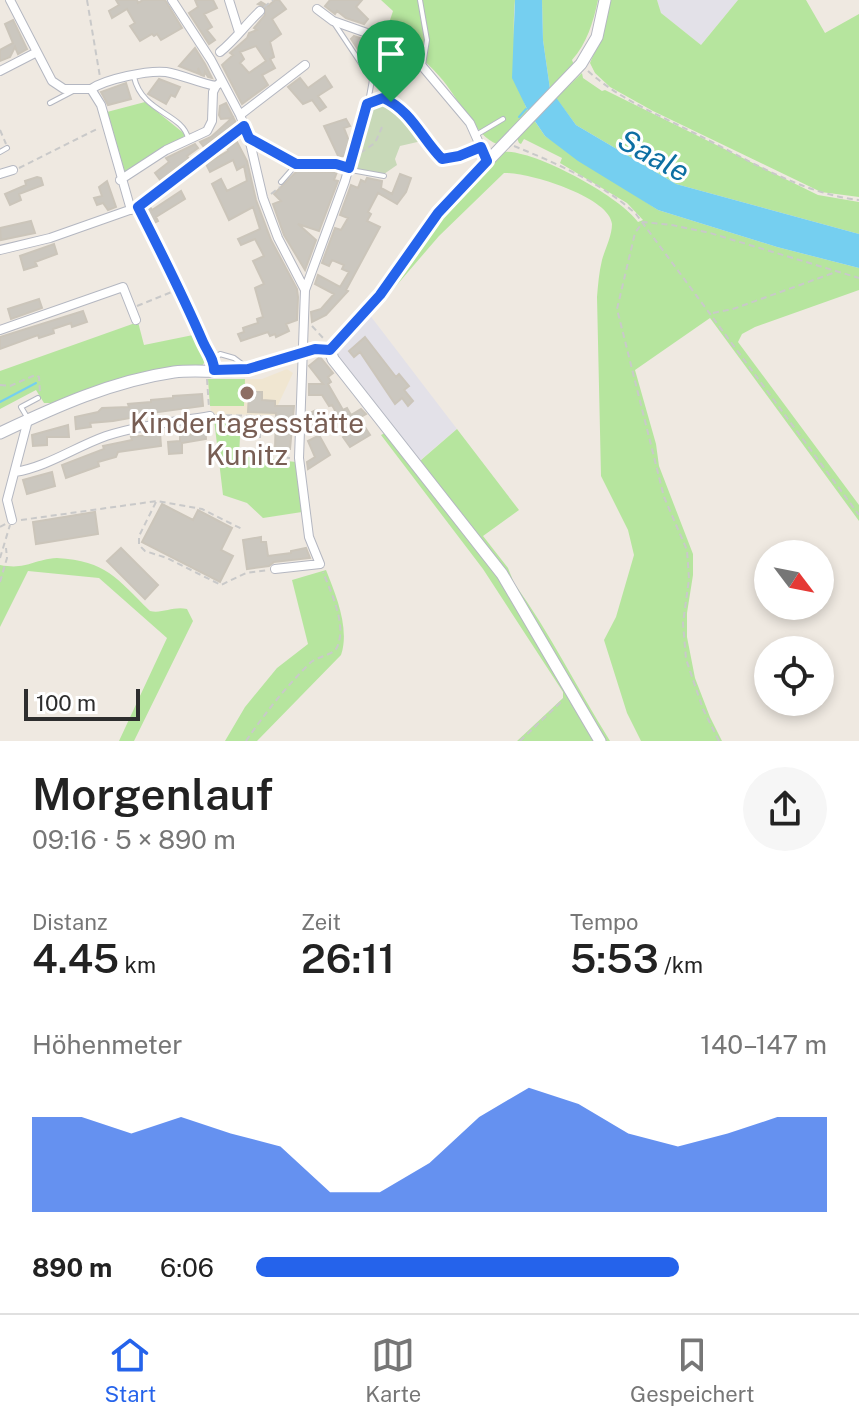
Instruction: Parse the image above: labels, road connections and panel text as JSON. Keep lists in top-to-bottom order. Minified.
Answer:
{"water":["Saale"],"places":["Kindertagesstätte Kunitz"],"scale_bar":"100 m","north":"bottom right","page":{"scale":"100 m","heading":["Morgenlauf","09:16 · 5 × 890 m"],"stats":[["Distanz","4.45 km"],["Zeit","26:11"],["Tempo","5:53 /km"]],"chart":["Höhenmeter","140–147 m"],"list":[{"name":"890 m","note":"6:06"}],"tabs":["Start","Karte","Gespeichert"]}}
